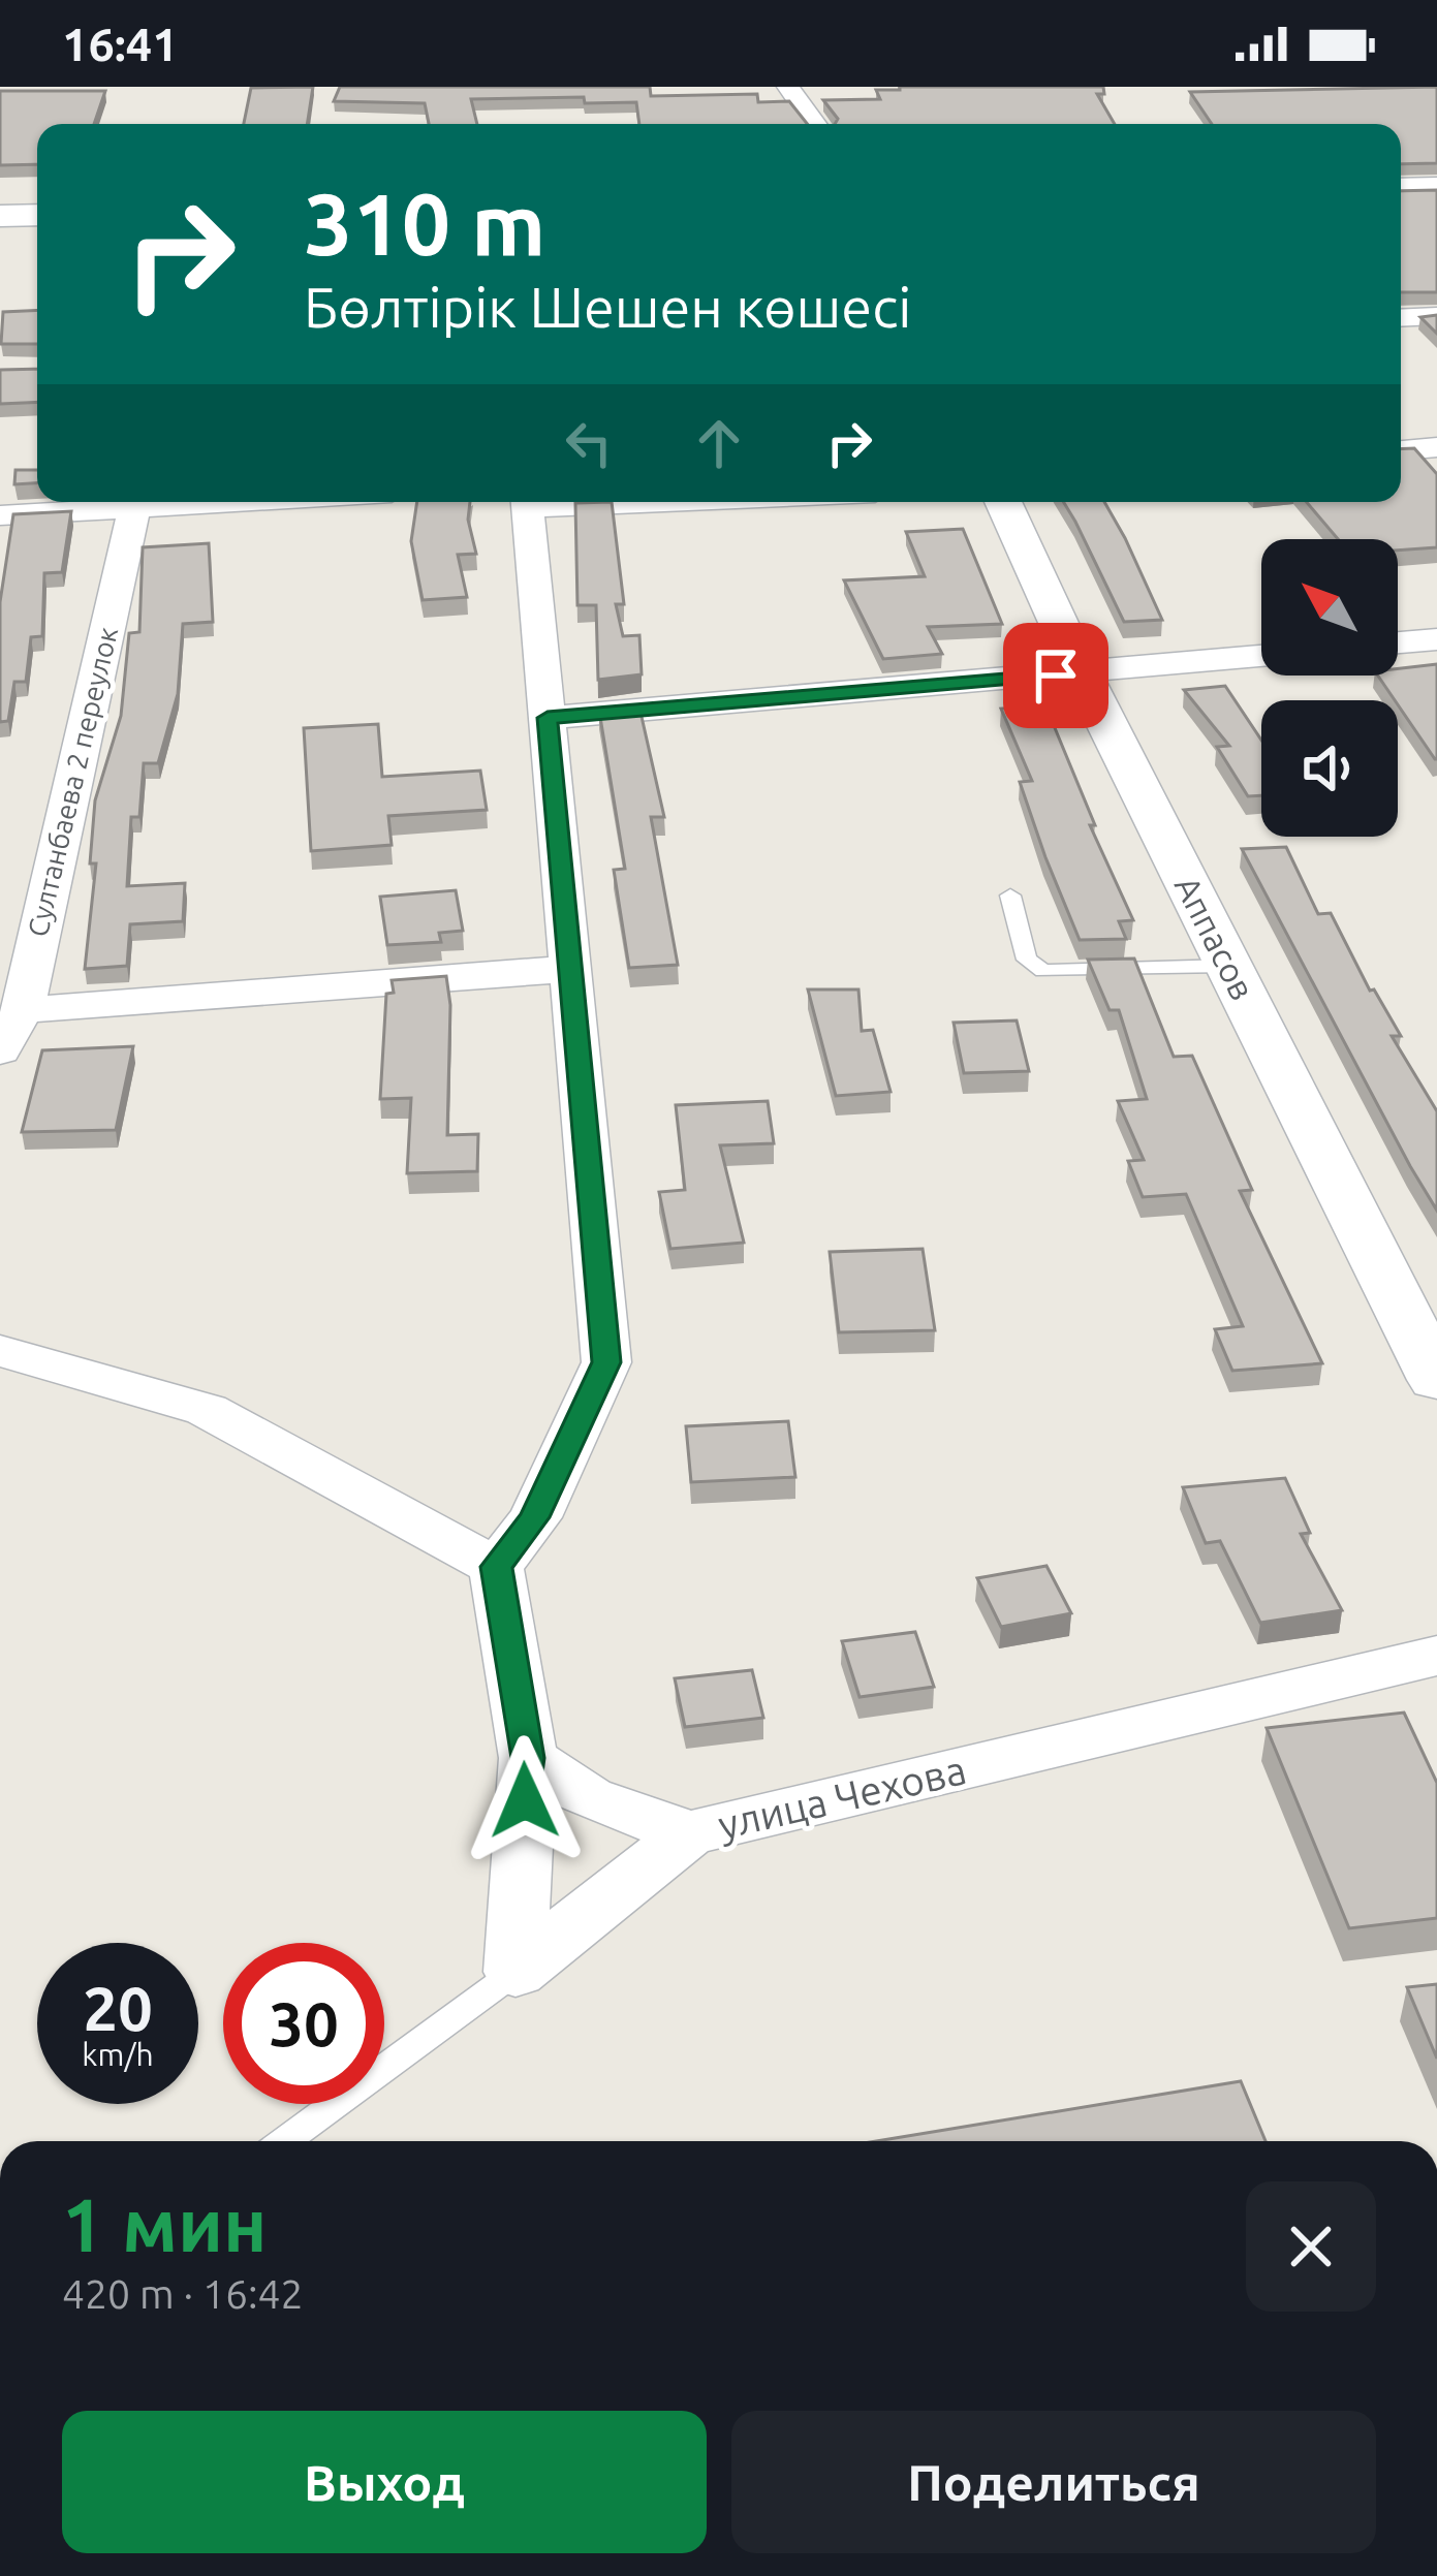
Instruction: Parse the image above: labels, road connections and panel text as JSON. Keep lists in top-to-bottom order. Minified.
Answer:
{"streets":{"street":["Султанбаева 2 переулок","Аппасов","улица Чехова"]},"north":"top left","page":{"status":"16:41","turn":["310 m","Бөлтірік Шешен көшесі"],"speed":"20 km/h","limit":"30","heading":["1 мин","420 m · 16:42"],"buttons":["Выход","Поделиться"]}}
